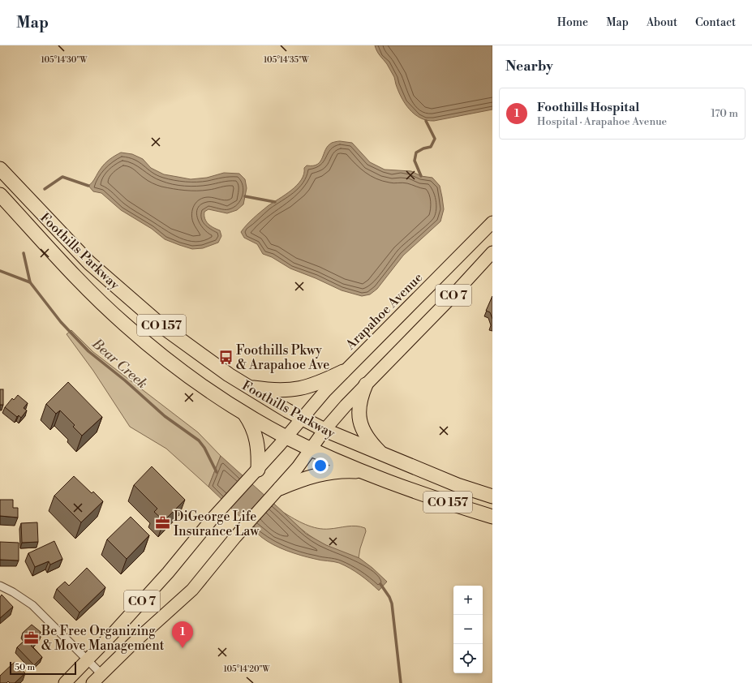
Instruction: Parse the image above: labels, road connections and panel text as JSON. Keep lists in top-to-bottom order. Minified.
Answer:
{"streets":{"highway":["Foothills Parkway","CO 157"],"main road":["CO 7","Arapahoe Avenue"]},"crossings":[["Foothills Parkway","CO 7"],["Foothills Parkway","Arapahoe Avenue"]],"water":["Bear Creek"],"places":{"bus stop":["Foothills Pkwy & Arapahoe Ave"],"office":["DiGeorge Life Insurance Law","Be Free Organizing & Move Management"]},"scale_bar":"50 m","page":{"header":"Map","nav":["Home","Map","About","Contact"],"heading":"Nearby","list":[{"mark":"1","name":"Foothills Hospital","note":"Hospital · Arapahoe Avenue","value":"170 m"}],"map_buttons":["+","−"],"pins":"1","scale":"50 m"},"coordinates":["105°14'30\"W","105°14'35\"W","105°14'20\"W"]}
